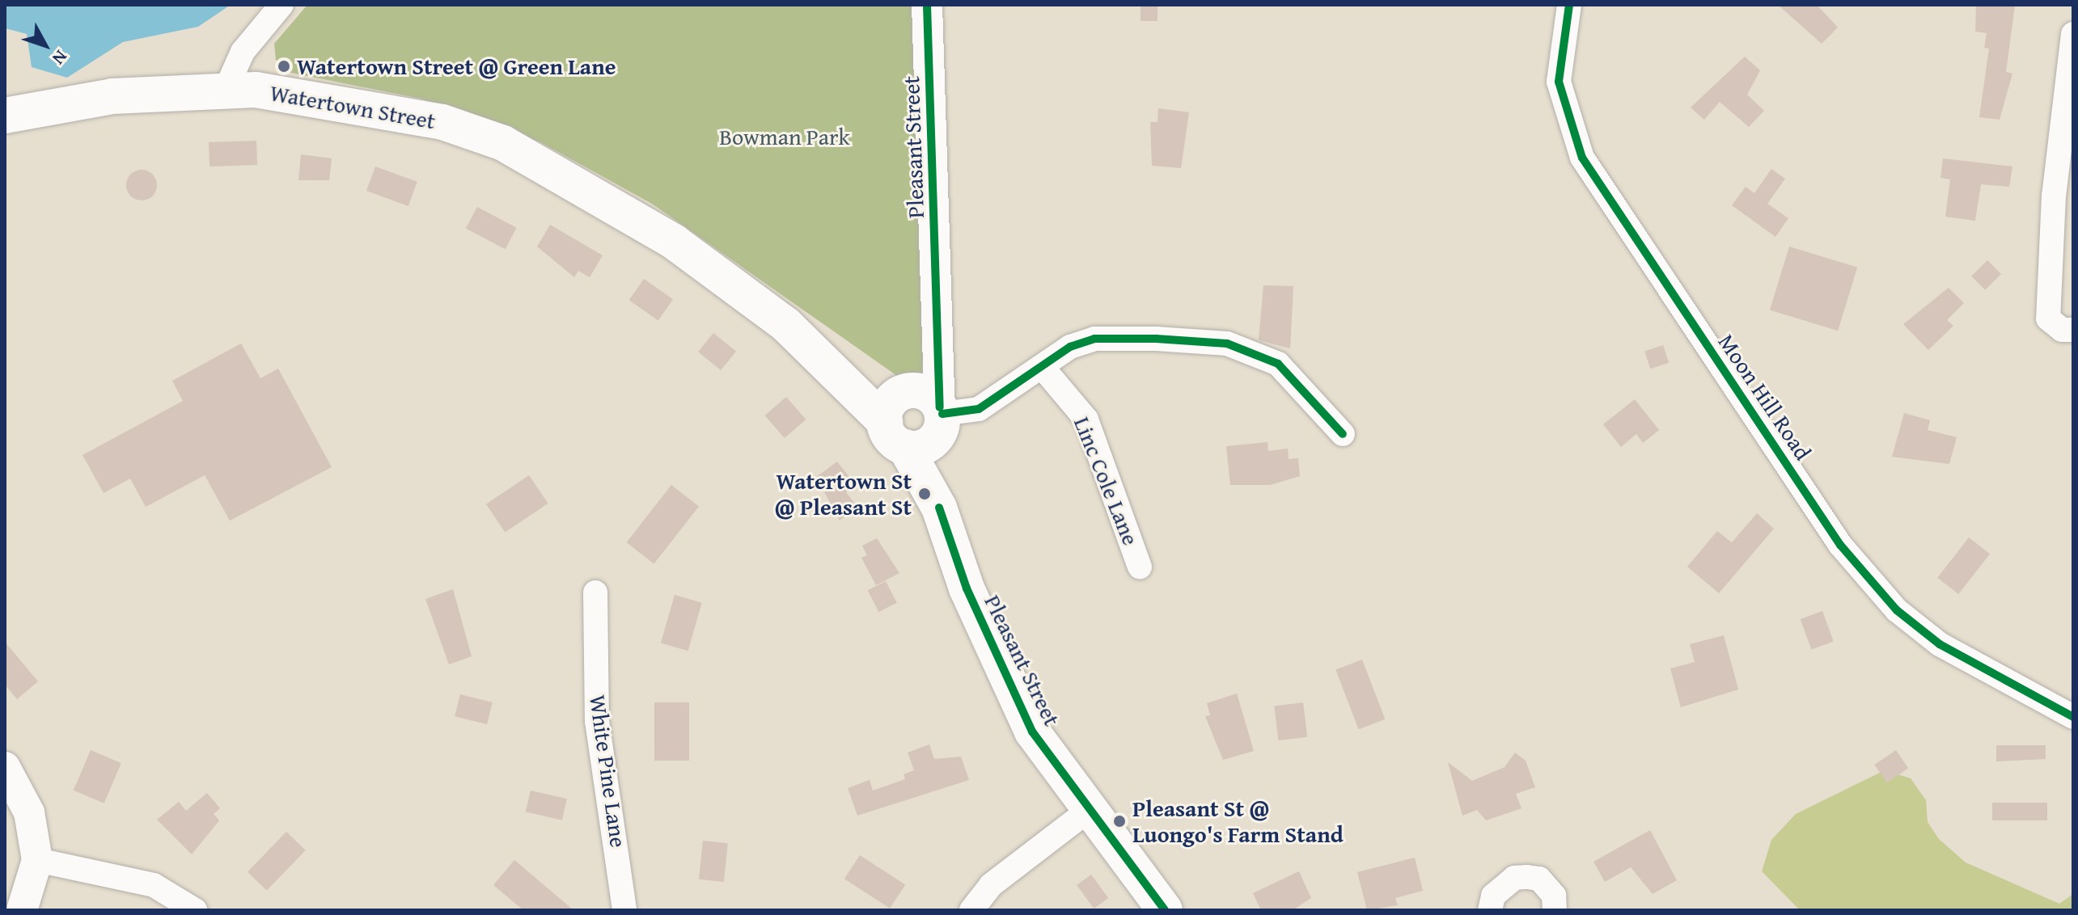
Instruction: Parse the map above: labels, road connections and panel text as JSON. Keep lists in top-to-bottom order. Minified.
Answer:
{"streets":{"main road":["Watertown Street","Pleasant Street"],"street":["Moon Hill Road","Linc Cole Lane","White Pine Lane"]},"crossings":[["Watertown Street","Pleasant Street"]],"parks":["Bowman Park"],"places":["Watertown Street @ Green Lane","Watertown St @ Pleasant St","Pleasant St @ Luongo's Farm Stand"],"north":"bottom right"}
